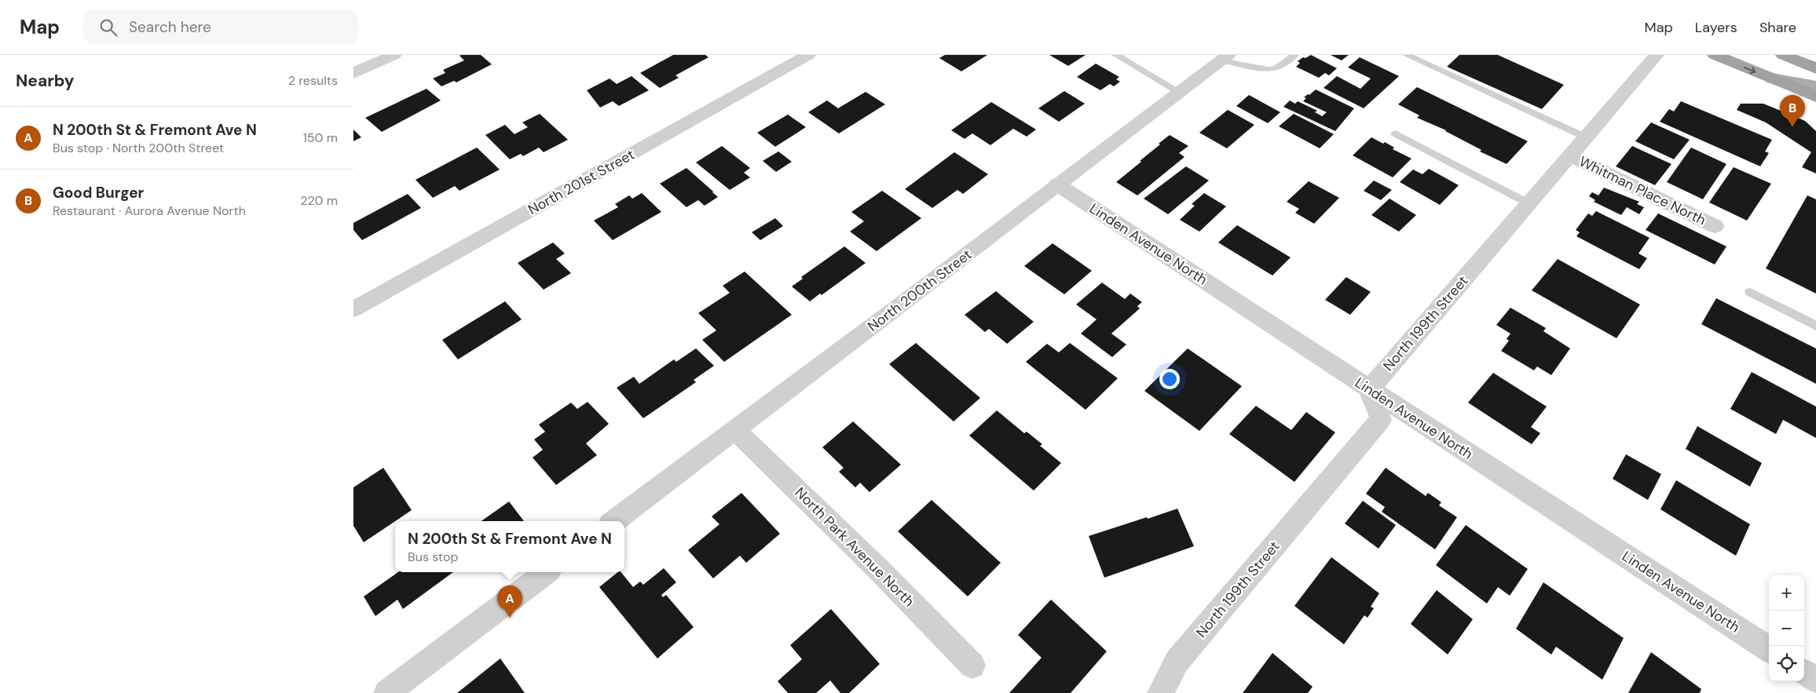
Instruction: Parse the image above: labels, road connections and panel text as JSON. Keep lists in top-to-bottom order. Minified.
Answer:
{"streets":{"street":["North 201st Street","Whitman Place North","Linden Avenue North","North 200th Street","North 199th Street","North Park Avenue North"]},"crossings":[["Whitman Place North","North 199th Street"],["Linden Avenue North","North 200th Street"],["Linden Avenue North","North 199th Street"],["North 200th Street","North Park Avenue North"]],"page":{"header":"Map","search":"Search here","nav":["Map","Layers","Share"],"heading":["Nearby","2 results"],"pins":["B","A"],"list":[{"mark":"A","name":"N 200th St & Fremont Ave N","note":"Bus stop · North 200th Street","value":"150 m"},{"mark":"B","name":"Good Burger","note":"Restaurant · Aurora Avenue North","value":"220 m"}],"popup":["N 200th St & Fremont Ave N","Bus stop"],"map_buttons":["+","−"]}}
